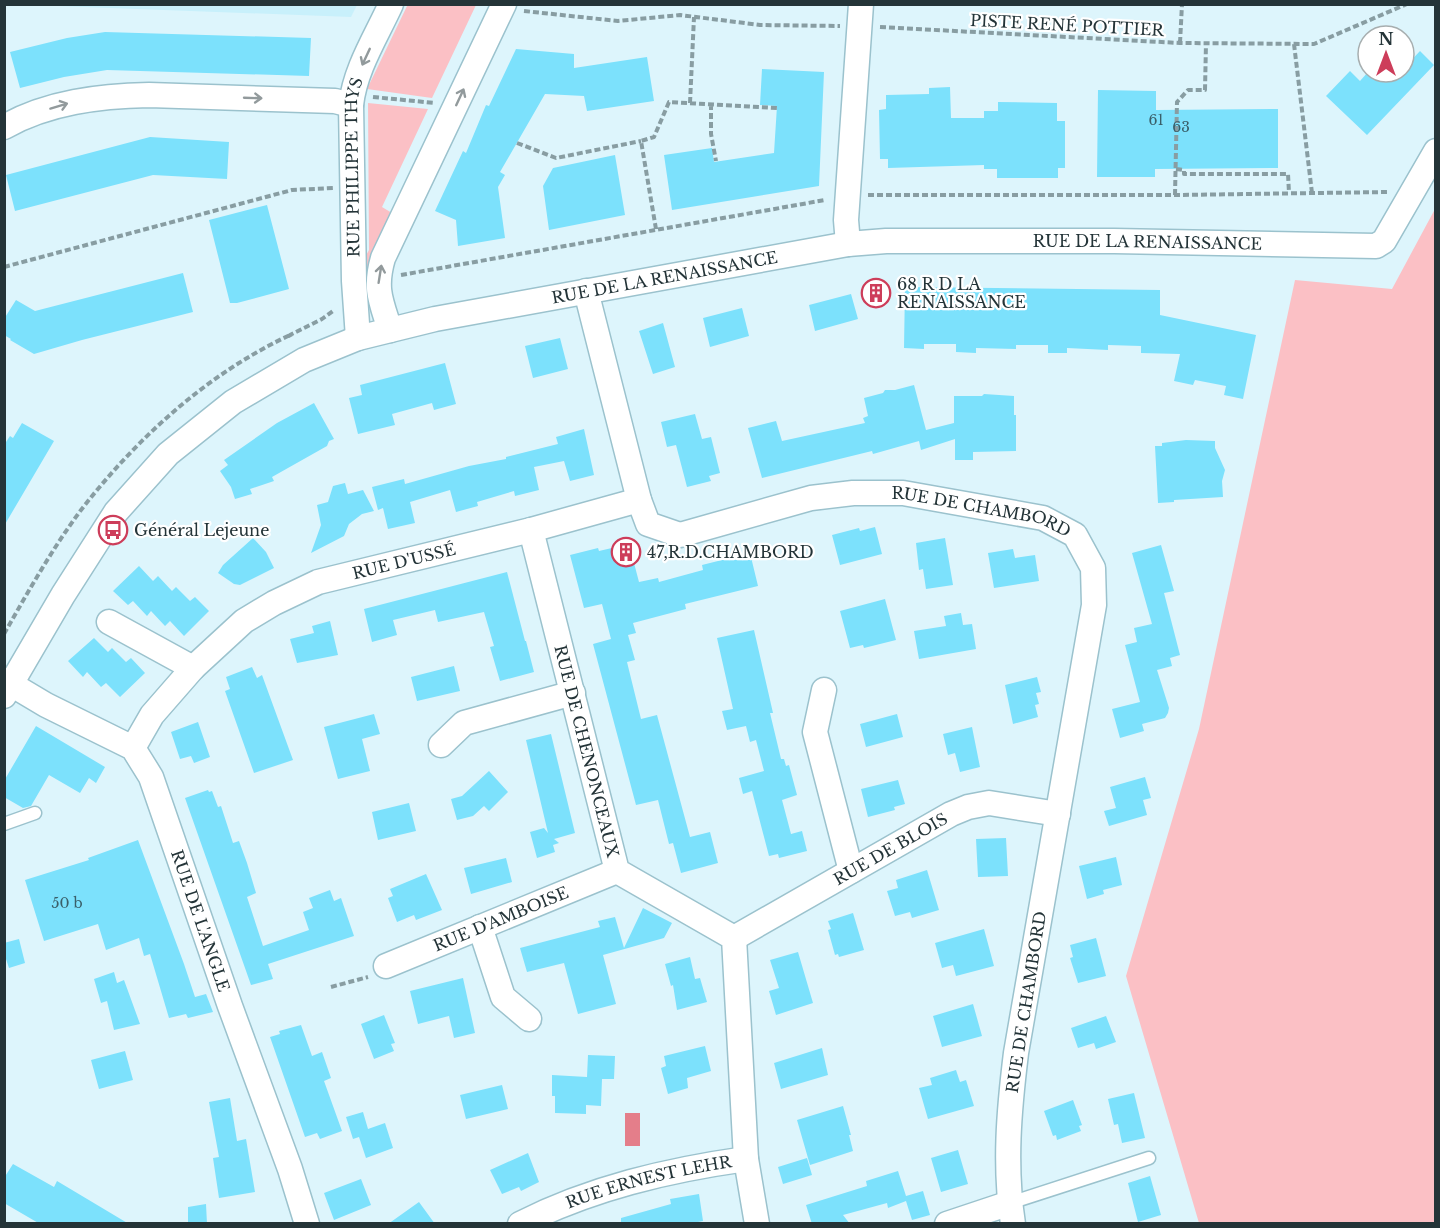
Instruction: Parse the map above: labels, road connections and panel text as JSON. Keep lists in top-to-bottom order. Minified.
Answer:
{"streets":{"street":["RUE PHILIPPE THYS","RUE DE LA RENAISSANCE","RUE DE CHAMBORD","RUE D'USSÉ","RUE DE CHENONCEAUX","RUE DE BLOIS","RUE D'AMBOISE","RUE DE L'ANGLE","RUE ERNEST LEHR"],"path":["PISTE RENÉ POTTIER"]},"crossings":[["RUE PHILIPPE THYS","RUE DE LA RENAISSANCE"],["RUE DE LA RENAISSANCE","RUE DE CHAMBORD"],["RUE DE CHAMBORD","RUE D'USSÉ"],["RUE DE CHAMBORD","RUE DE BLOIS"],["RUE D'USSÉ","RUE DE CHENONCEAUX"],["RUE D'USSÉ","RUE DE L'ANGLE"],["RUE DE CHENONCEAUX","RUE DE BLOIS"],["RUE DE CHENONCEAUX","RUE D'AMBOISE"]],"places":{"building":["68 R D LA RENAISSANCE","47,R.D.CHAMBORD"],"bus stop":["Général Lejeune"]},"house_numbers":["61","63","50 b"],"north":"top"}
